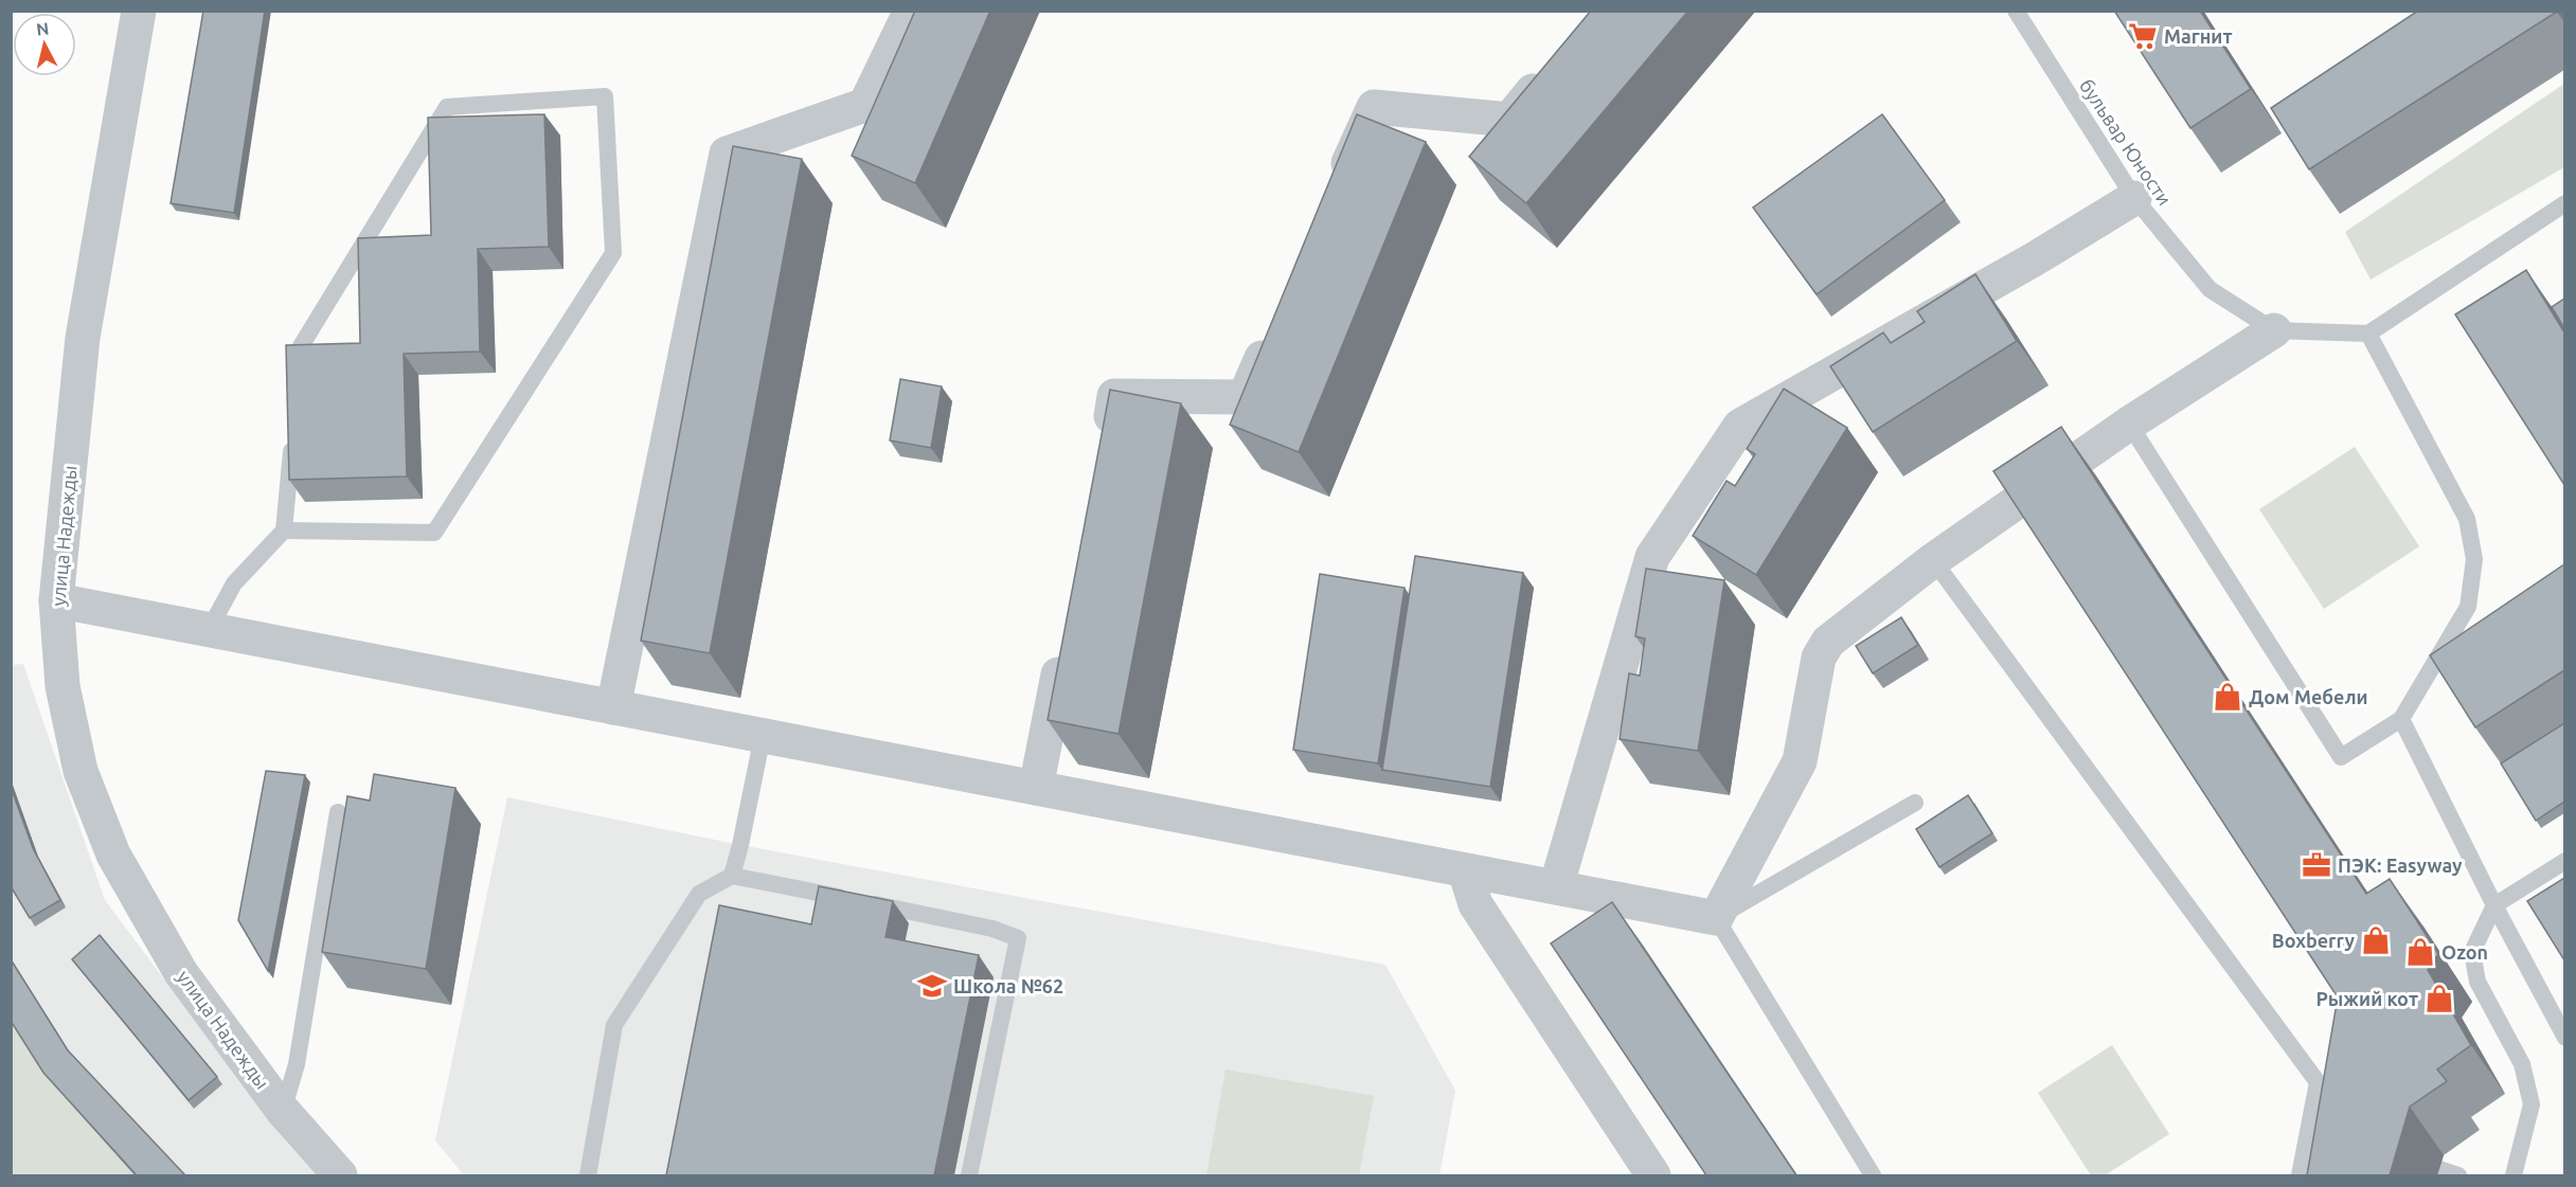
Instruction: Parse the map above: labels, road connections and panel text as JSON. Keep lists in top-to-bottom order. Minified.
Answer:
{"streets":{"street":["улица Надежды"],"lane":["бульвар Юности"]},"places":{"supermarket":["Магнит"],"shop":["Дом Мебели","Boxberry","Ozon","Рыжий кот"],"office":["ПЭК: Easyway"],"school or university":["Школа №62"]},"north":"top"}
